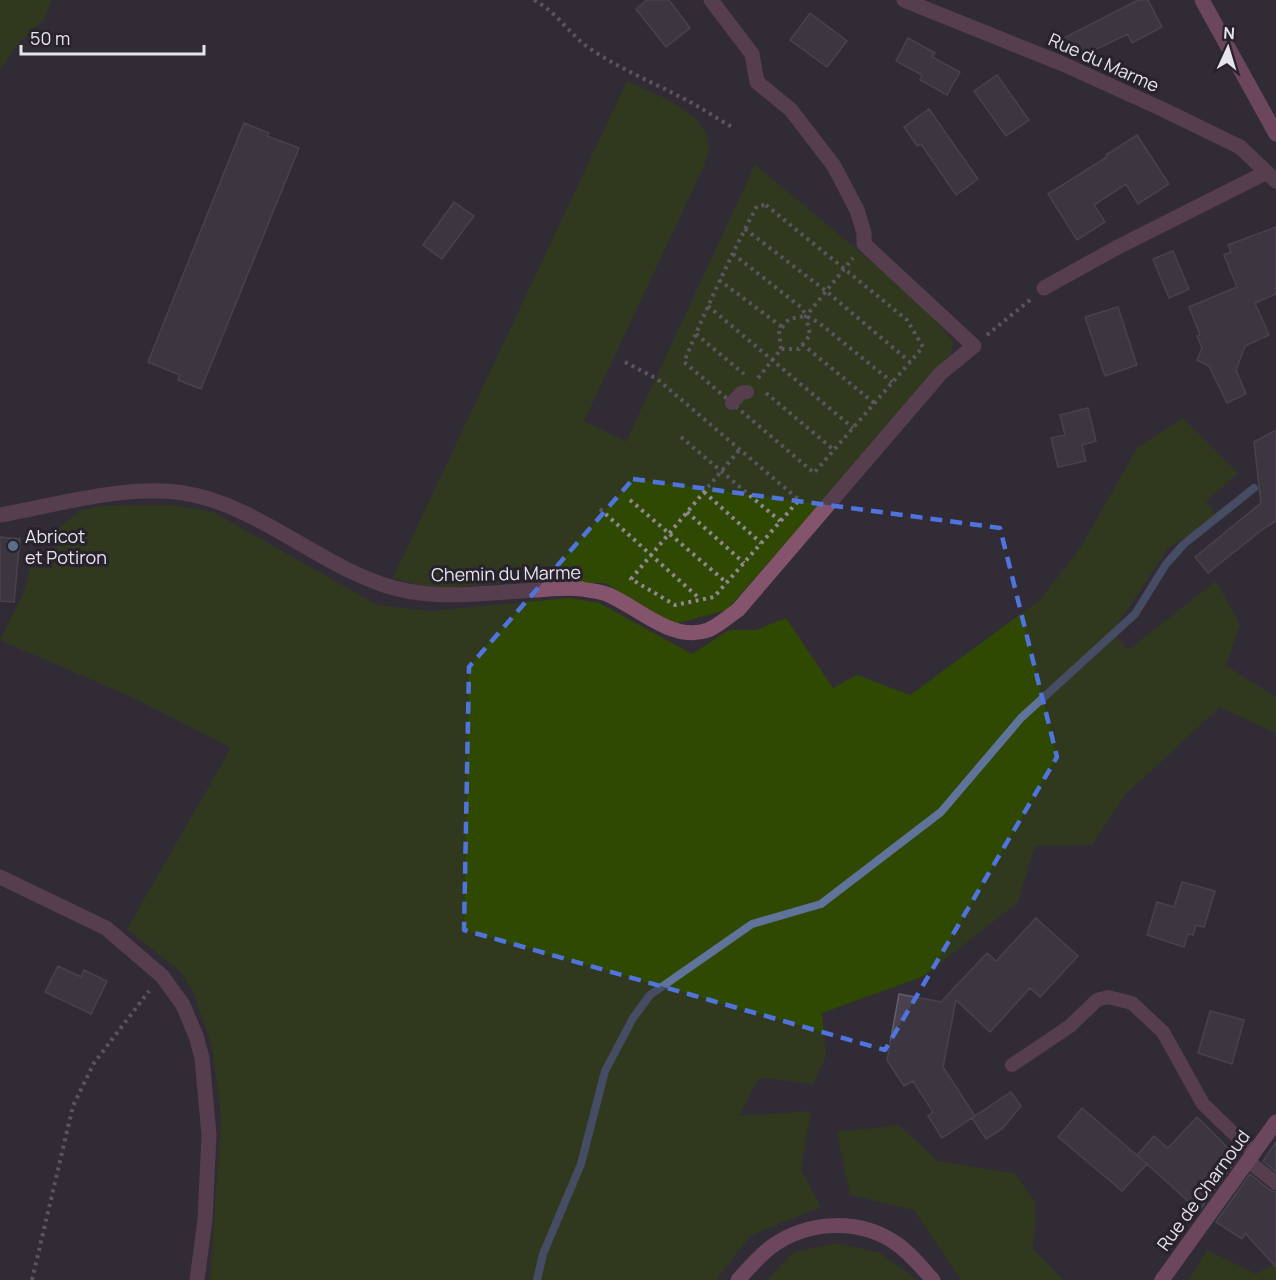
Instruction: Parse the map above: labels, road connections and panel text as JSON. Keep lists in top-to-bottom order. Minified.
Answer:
{"streets":{"street":["Rue du Marme","Chemin du Marme","Rue de Charnoud"]},"places":["Abricot et Potiron"],"scale_bar":"50 m","north":"top"}
